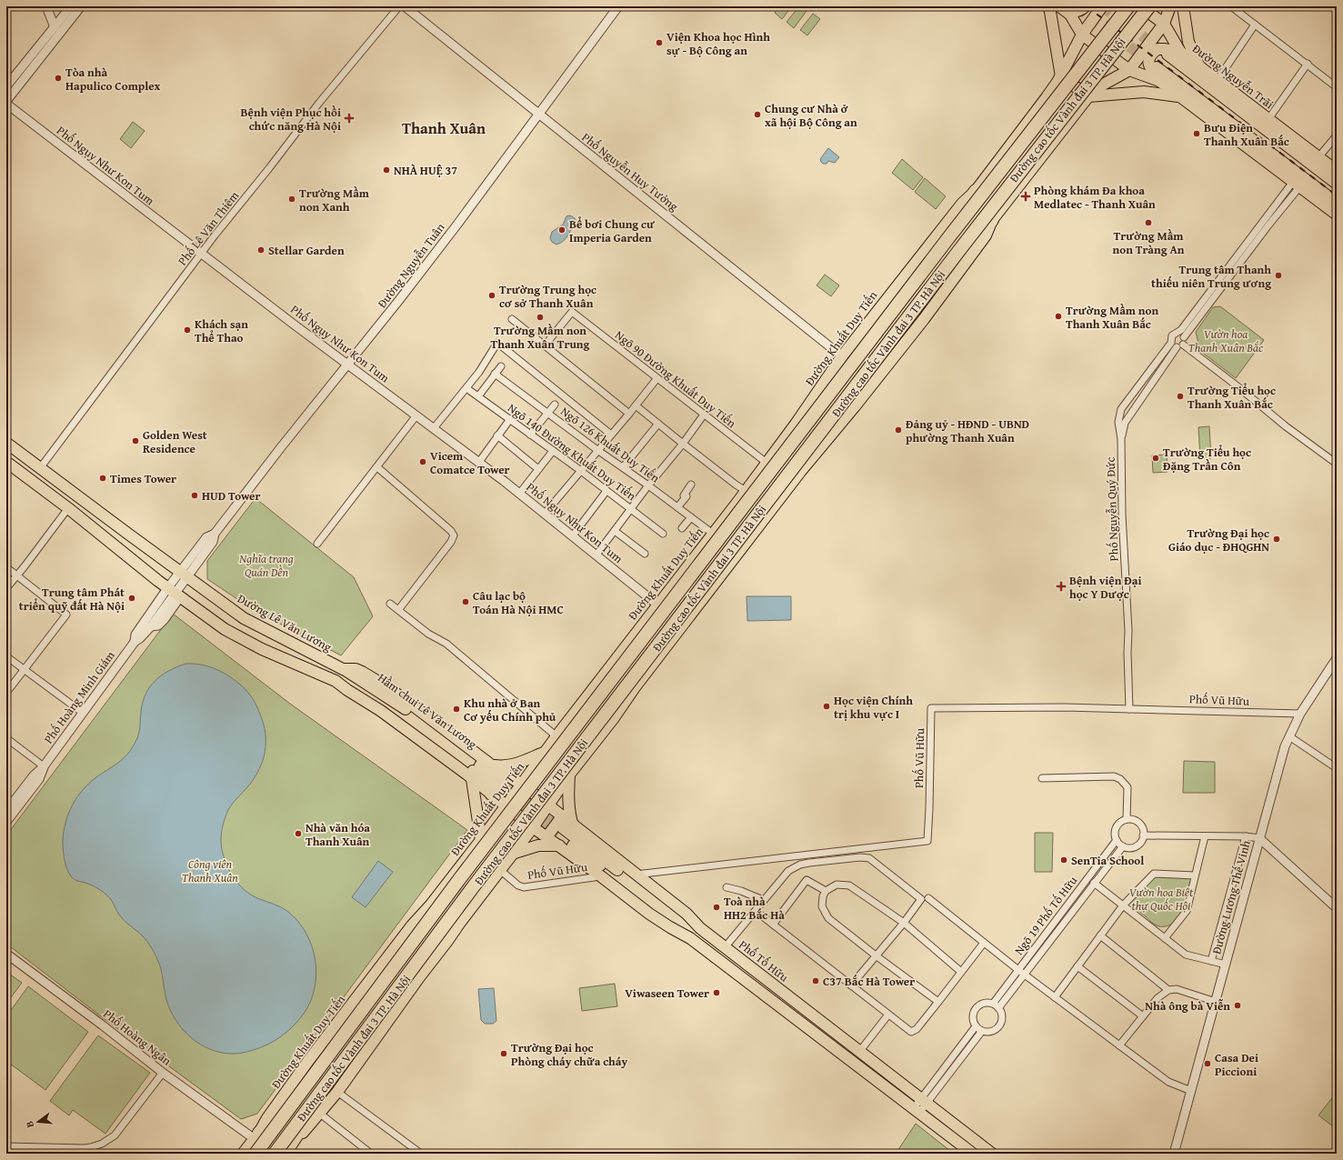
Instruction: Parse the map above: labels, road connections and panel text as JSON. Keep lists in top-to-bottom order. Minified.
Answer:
{"streets":{"highway":["Đường cao tốc Vành đai 3 TP. Hà Nội"],"main road":["Đường Nguyễn Trãi","Đường Khuất Duy Tiến","Đường Lê Văn Lương","Hầm chui Lê Văn Lương","Phố Tố Hữu"],"street":["Phố Ngụy Như Kon Tum","Phố Nguyễn Huy Tưởng","Phố Lê Văn Thiêm","Đường Nguyễn Tuân","Ngõ 90 Đường Khuất Duy Tiến","Ngõ 126 Khuất Duy Tiến","Ngõ 140 Đường Khuất Duy Tiến","Phố Nguyễn Quý Đức","Phố Hoàng Minh Giám","Phố Vũ Hữu","Đường Lương Thế Vinh","Ngõ 19 Phố Tố Hữu","Phố Hoàng Ngân"]},"crossings":[["Đường cao tốc Vành đai 3 TP. Hà Nội","Đường Khuất Duy Tiến"],["Đường cao tốc Vành đai 3 TP. Hà Nội","Phố Tố Hữu"],["Phố Ngụy Như Kon Tum","Phố Lê Văn Thiêm"],["Phố Ngụy Như Kon Tum","Đường Nguyễn Tuân"],["Phố Ngụy Như Kon Tum","Đường Khuất Duy Tiến"],["Phố Nguyễn Huy Tưởng","Đường Nguyễn Tuân"],["Phố Nguyễn Huy Tưởng","Đường Khuất Duy Tiến"],["Phố Lê Văn Thiêm","Đường Lê Văn Lương"],["Đường Nguyễn Tuân","Đường Lê Văn Lương"],["Đường Nguyễn Tuân","Phố Hoàng Minh Giám"],["Đường Khuất Duy Tiến","Ngõ 90 Đường Khuất Duy Tiến"],["Đường Khuất Duy Tiến","Ngõ 126 Khuất Duy Tiến"],["Đường Khuất Duy Tiến","Đường Lê Văn Lương"],["Đường Khuất Duy Tiến","Phố Tố Hữu"],["Đường Khuất Duy Tiến","Phố Hoàng Ngân"],["Phố Nguyễn Quý Đức","Phố Vũ Hữu"],["Đường Lê Văn Lương","Hầm chui Lê Văn Lương"],["Đường Lê Văn Lương","Phố Tố Hữu"],["Phố Vũ Hữu","Đường Lương Thế Vinh"],["Phố Vũ Hữu","Phố Tố Hữu"]],"districts":["Thanh Xuân"],"parks":["Vườn hoa Thanh Xuân Bắc","Nghĩa trang Quán Dền","Công viên Thanh Xuân","Vườn hoa Biệt thự Quốc Hội"],"places":{"other":["Viện Khoa học Hình sự - Bộ Công an","Tòa nhà Hapulico Complex","Chung cư Nhà ở xã hội Bộ Công an","Bưu Điện Thanh Xuân Bắc","NHÀ HUỆ 37","Trường Mầm non Xanh","Trường Mầm non Tràng An","Bể bơi Chung cư Imperia Garden","Stellar Garden","Trung tâm Thanh thiếu niên Trung ương","Trường Trung học cơ sở Thanh Xuân","Trường Mầm non Thanh Xuân Bắc","Trường Mầm non Thanh Xuân Trung","Khách sạn Thể Thao","Trường Tiểu học Thanh Xuân Bắc","Đảng uỷ - HĐND - UBND phường Thanh Xuân","Golden West Residence","Trường Tiểu học Đặng Trần Côn","Vicem Comatce Tower","Times Tower","HUD Tower","Trường Đại học Giáo dục - ĐHQGHN","Trung tâm Phát triển quỹ đất Hà Nội","Câu lạc bộ Toán Hà Nội HMC","Học viện Chính trị khu vực I","Khu nhà ở Ban Cơ yếu Chính phủ","Nhà văn hóa Thanh Xuân","SenTia School","Toà nhà HH2 Bắc Hà","C37 Bắc Hà Tower","Viwaseen Tower","Nhà ông bà Viễn","Trường Đại học Phòng cháy chữa cháy","Casa Dei Piccioni"],"health":["Bệnh viện Phục hồi chức năng Hà Nội","Phòng khám Đa khoa Medlatec - Thanh Xuân","Bệnh viện Đại học Y Dược"]},"north":"left"}
